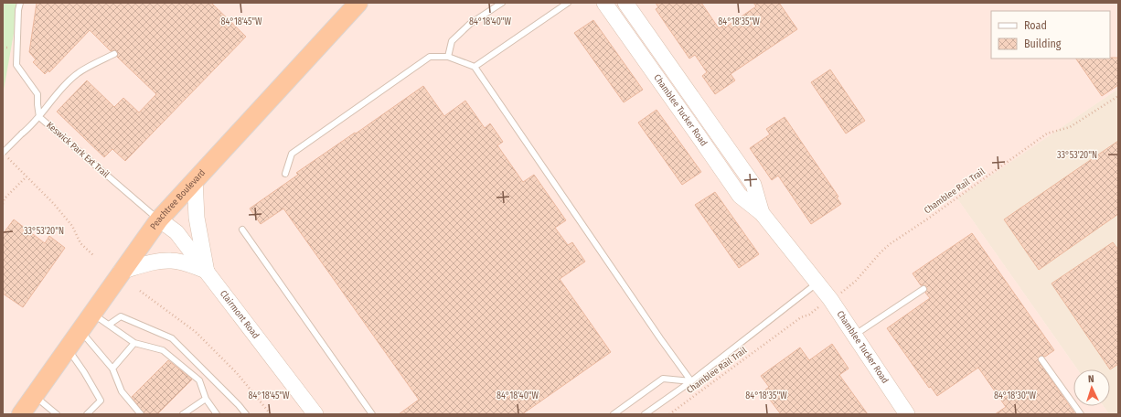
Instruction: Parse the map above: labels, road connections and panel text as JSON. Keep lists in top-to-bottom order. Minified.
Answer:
{"streets":{"highway":["Peachtree Boulevard"],"main road":["Chamblee Tucker Road","Clairmont Road"],"lane":["Keswick Park Ext Trail"],"path":["Chamblee Rail Trail"]},"crossings":[["Keswick Park Ext Trail","Peachtree Boulevard"],["Keswick Park Ext Trail","Clairmont Road"],["Peachtree Boulevard","Clairmont Road"]],"legend":["Road","Building"],"north":"top","coordinates":["84°18'45\"W","84°18'40\"W","84°18'35\"W","33°53'20\"N","84°18'30\"W"]}
